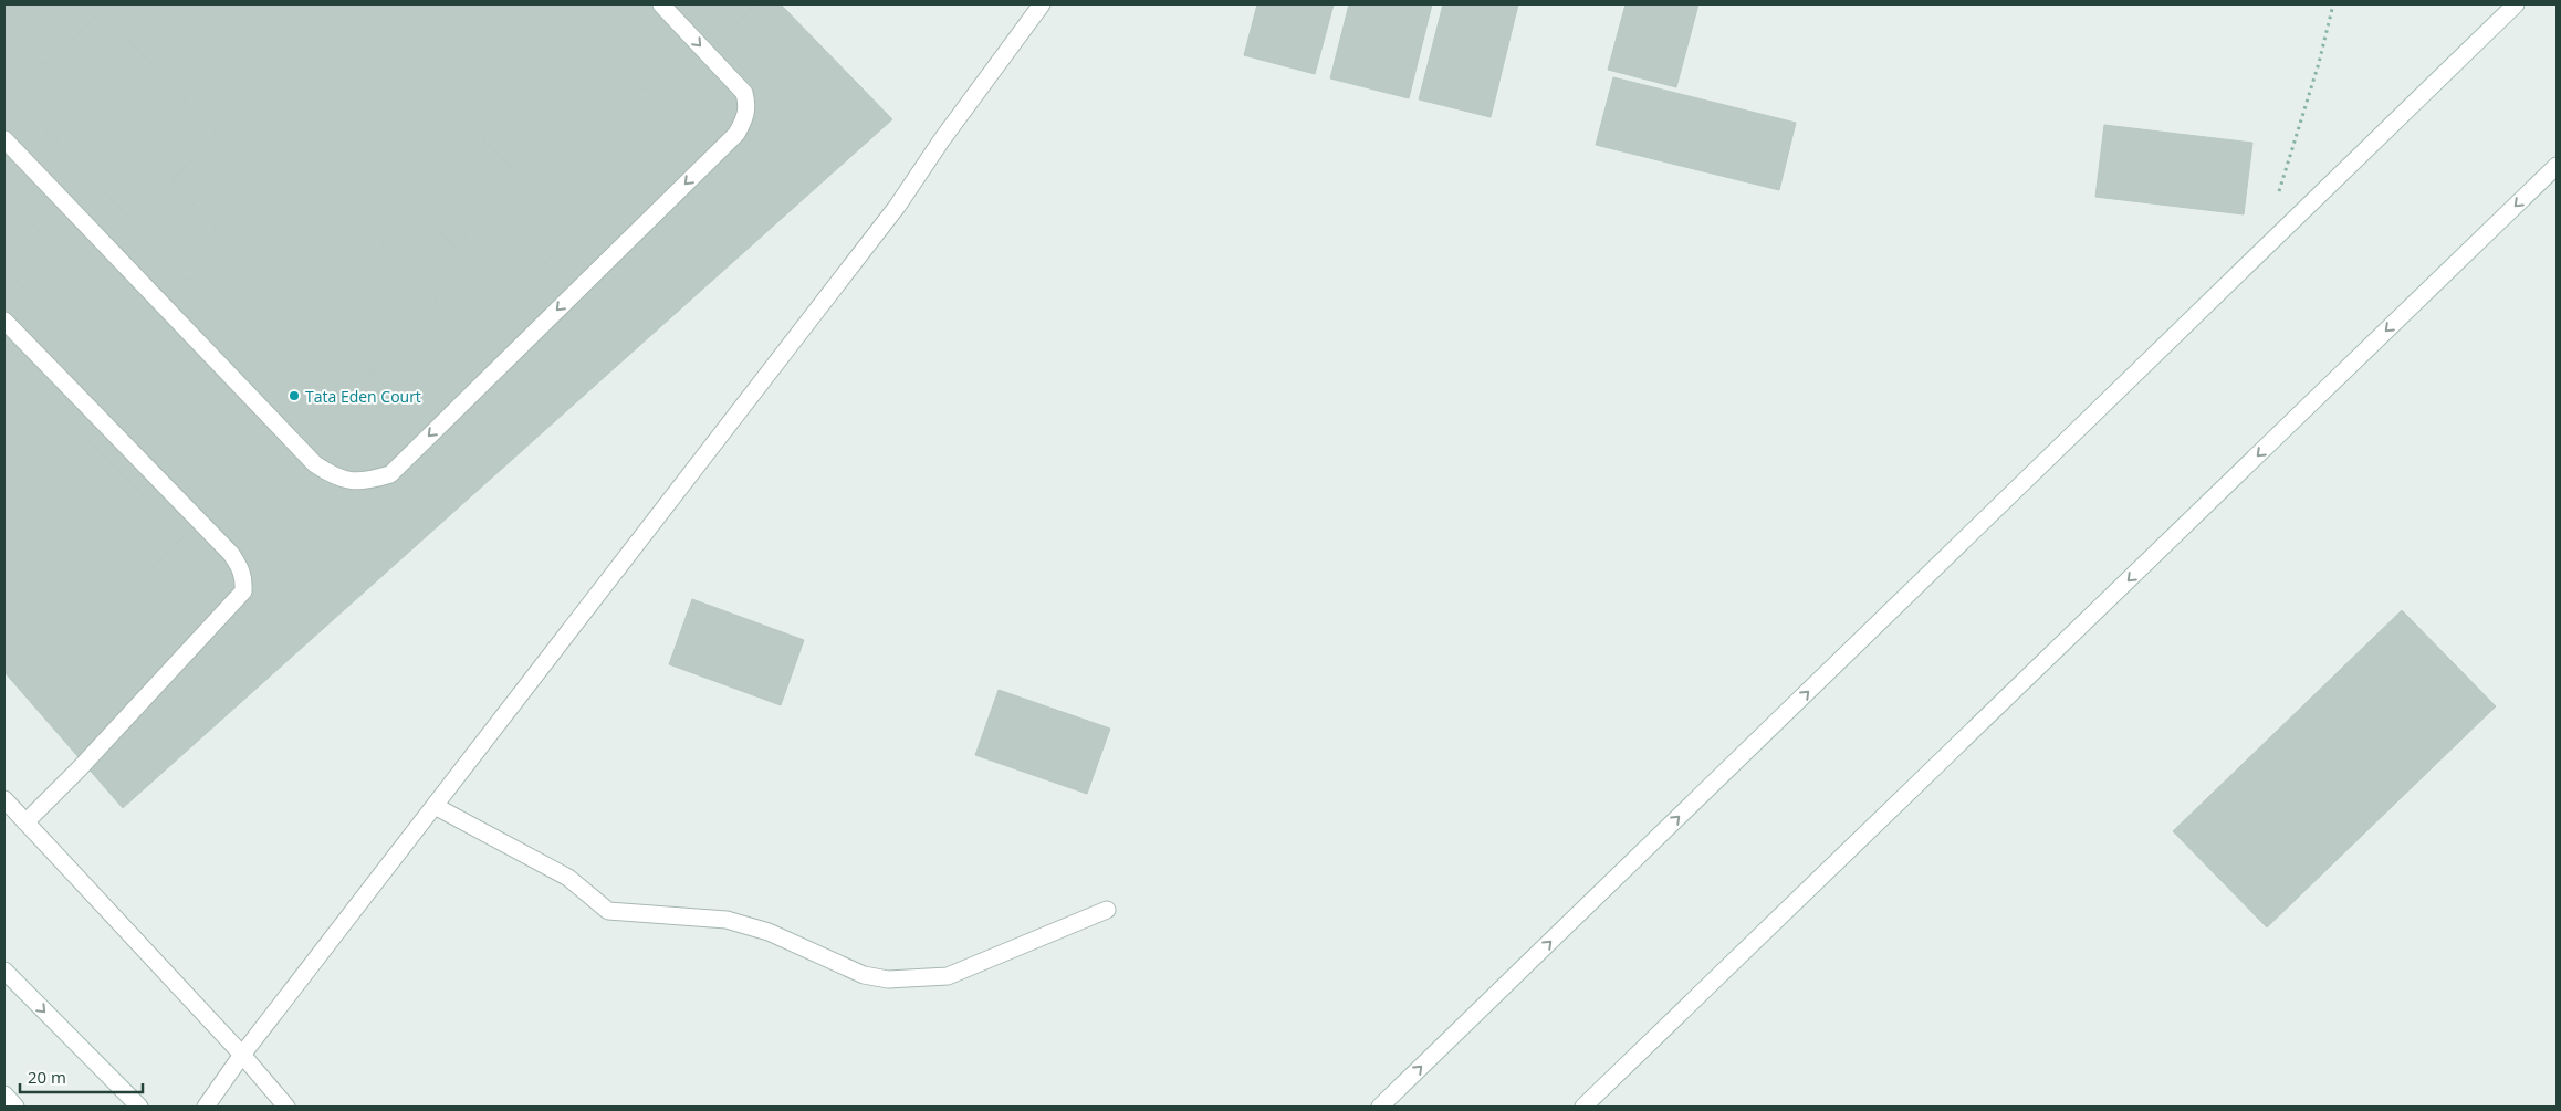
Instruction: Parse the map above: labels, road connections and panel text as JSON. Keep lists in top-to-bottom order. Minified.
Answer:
{"places":["Tata Eden Court"],"scale_bar":"20 m"}
